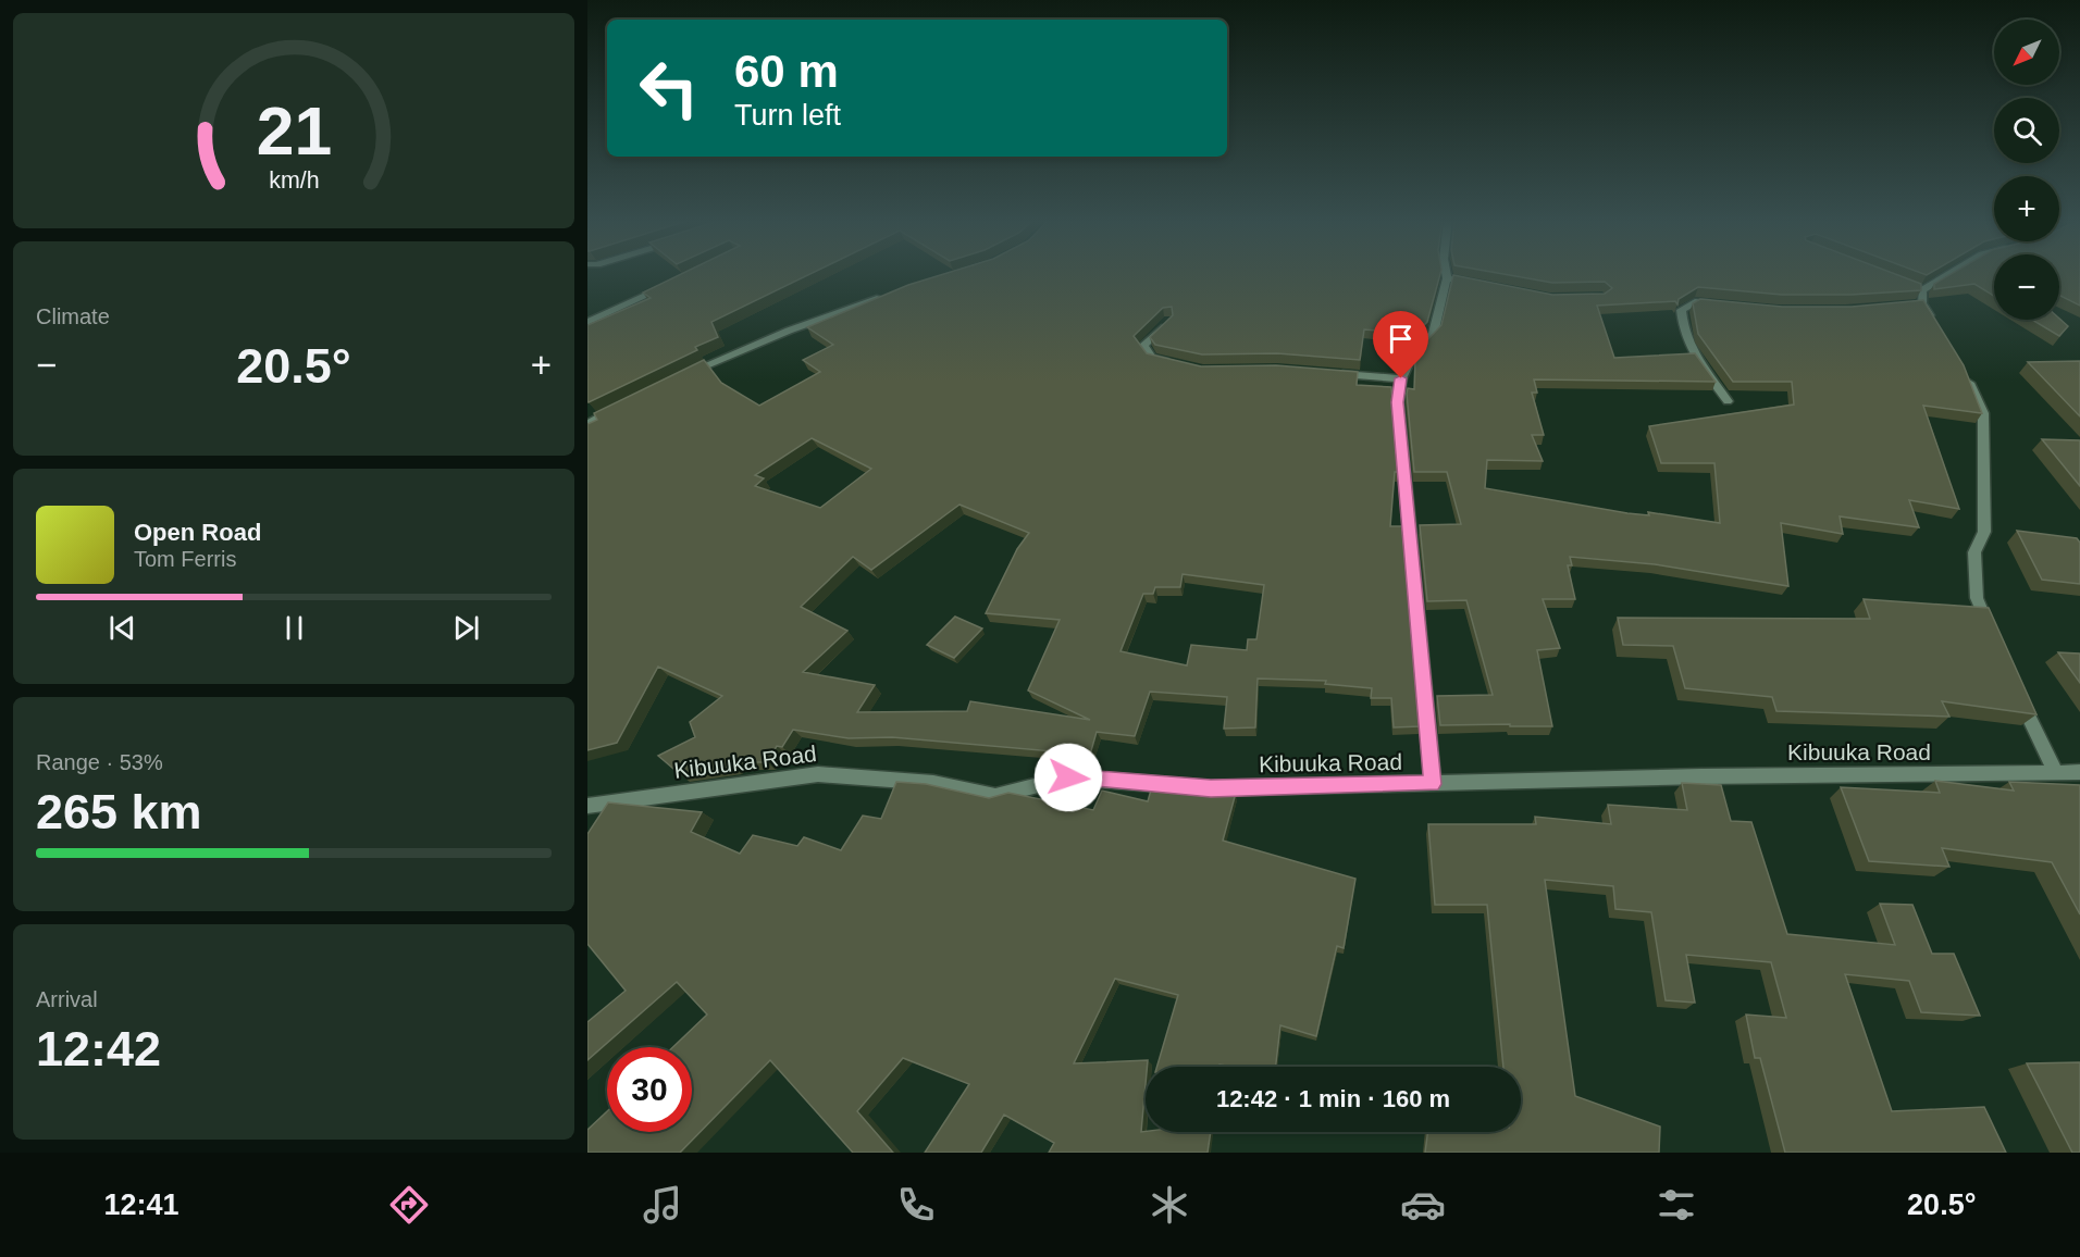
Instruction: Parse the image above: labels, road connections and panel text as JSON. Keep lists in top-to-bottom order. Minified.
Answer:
{"streets":{"street":["Kibuuka Road"]},"north":"bottom left","page":{"map_buttons":["+","−"],"turn":["60 m","Turn left"],"tile":["Climate",["Range · 53%","265 km"],["Arrival","12:42"]],"heat":["−","20.5°","+"],"song":["Open Road","Tom Ferris"],"limit":"30","trip":"12:42 · 1 min · 160 m","tabs":["12:41","20.5°"],"gauge":["21","km/h"]}}
